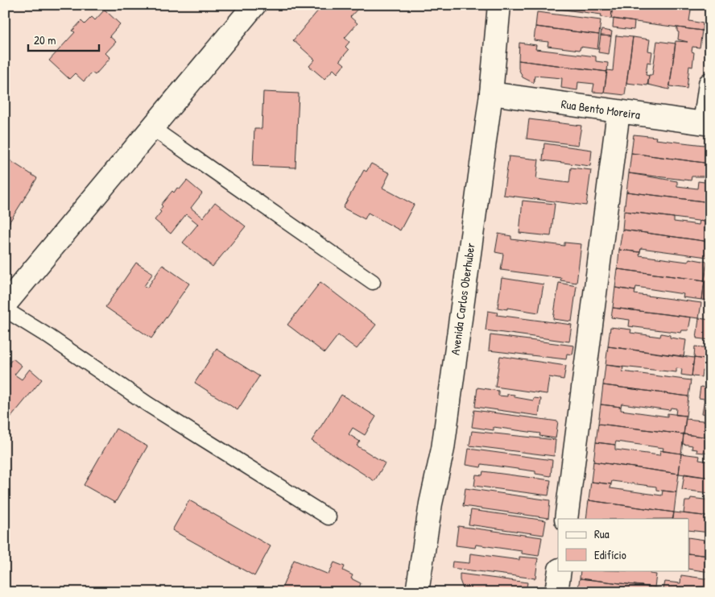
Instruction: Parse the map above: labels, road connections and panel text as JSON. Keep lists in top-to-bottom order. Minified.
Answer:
{"streets":{"street":["Rua Bento Moreira","Avenida Carlos Oberhuber"]},"crossings":[["Rua Bento Moreira","Avenida Carlos Oberhuber"]],"legend":["Rua","Edifício"],"scale_bar":"20 m"}
